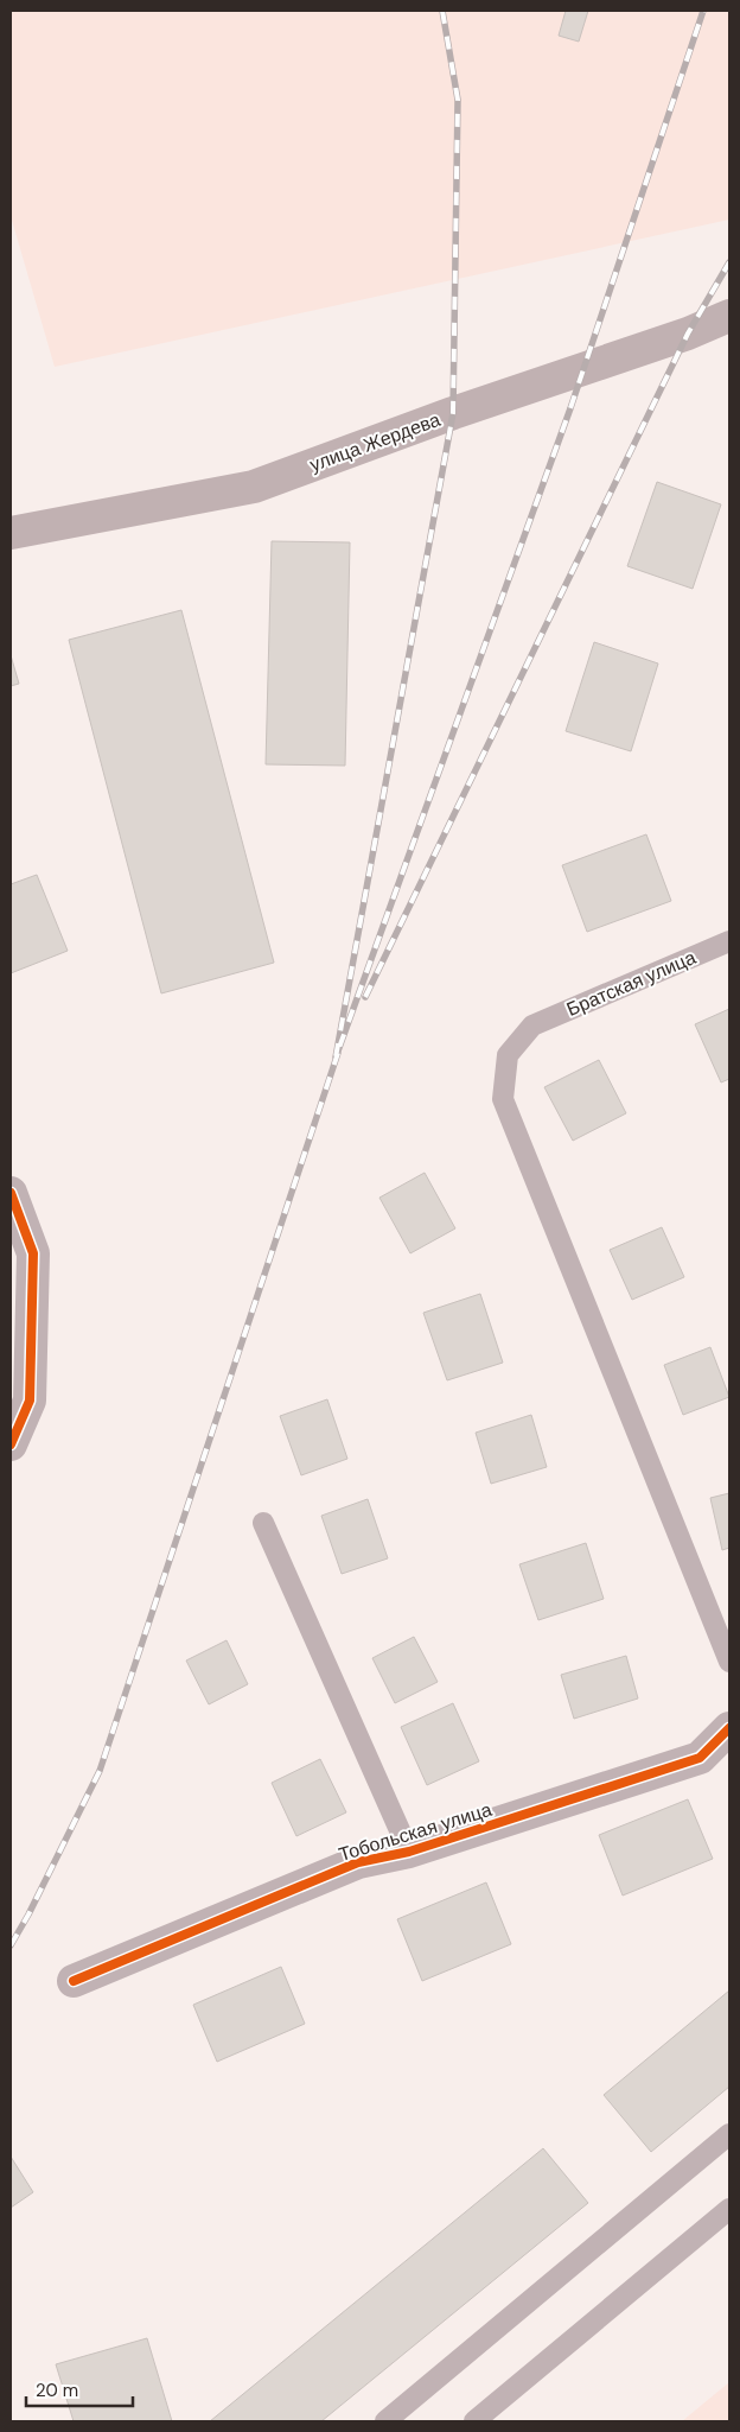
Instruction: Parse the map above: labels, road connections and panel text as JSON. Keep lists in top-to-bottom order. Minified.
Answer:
{"streets":{"main road":["улица Жердева"],"street":["Тобольская улица"],"lane":["Братская улица"]},"scale_bar":"20 m"}
